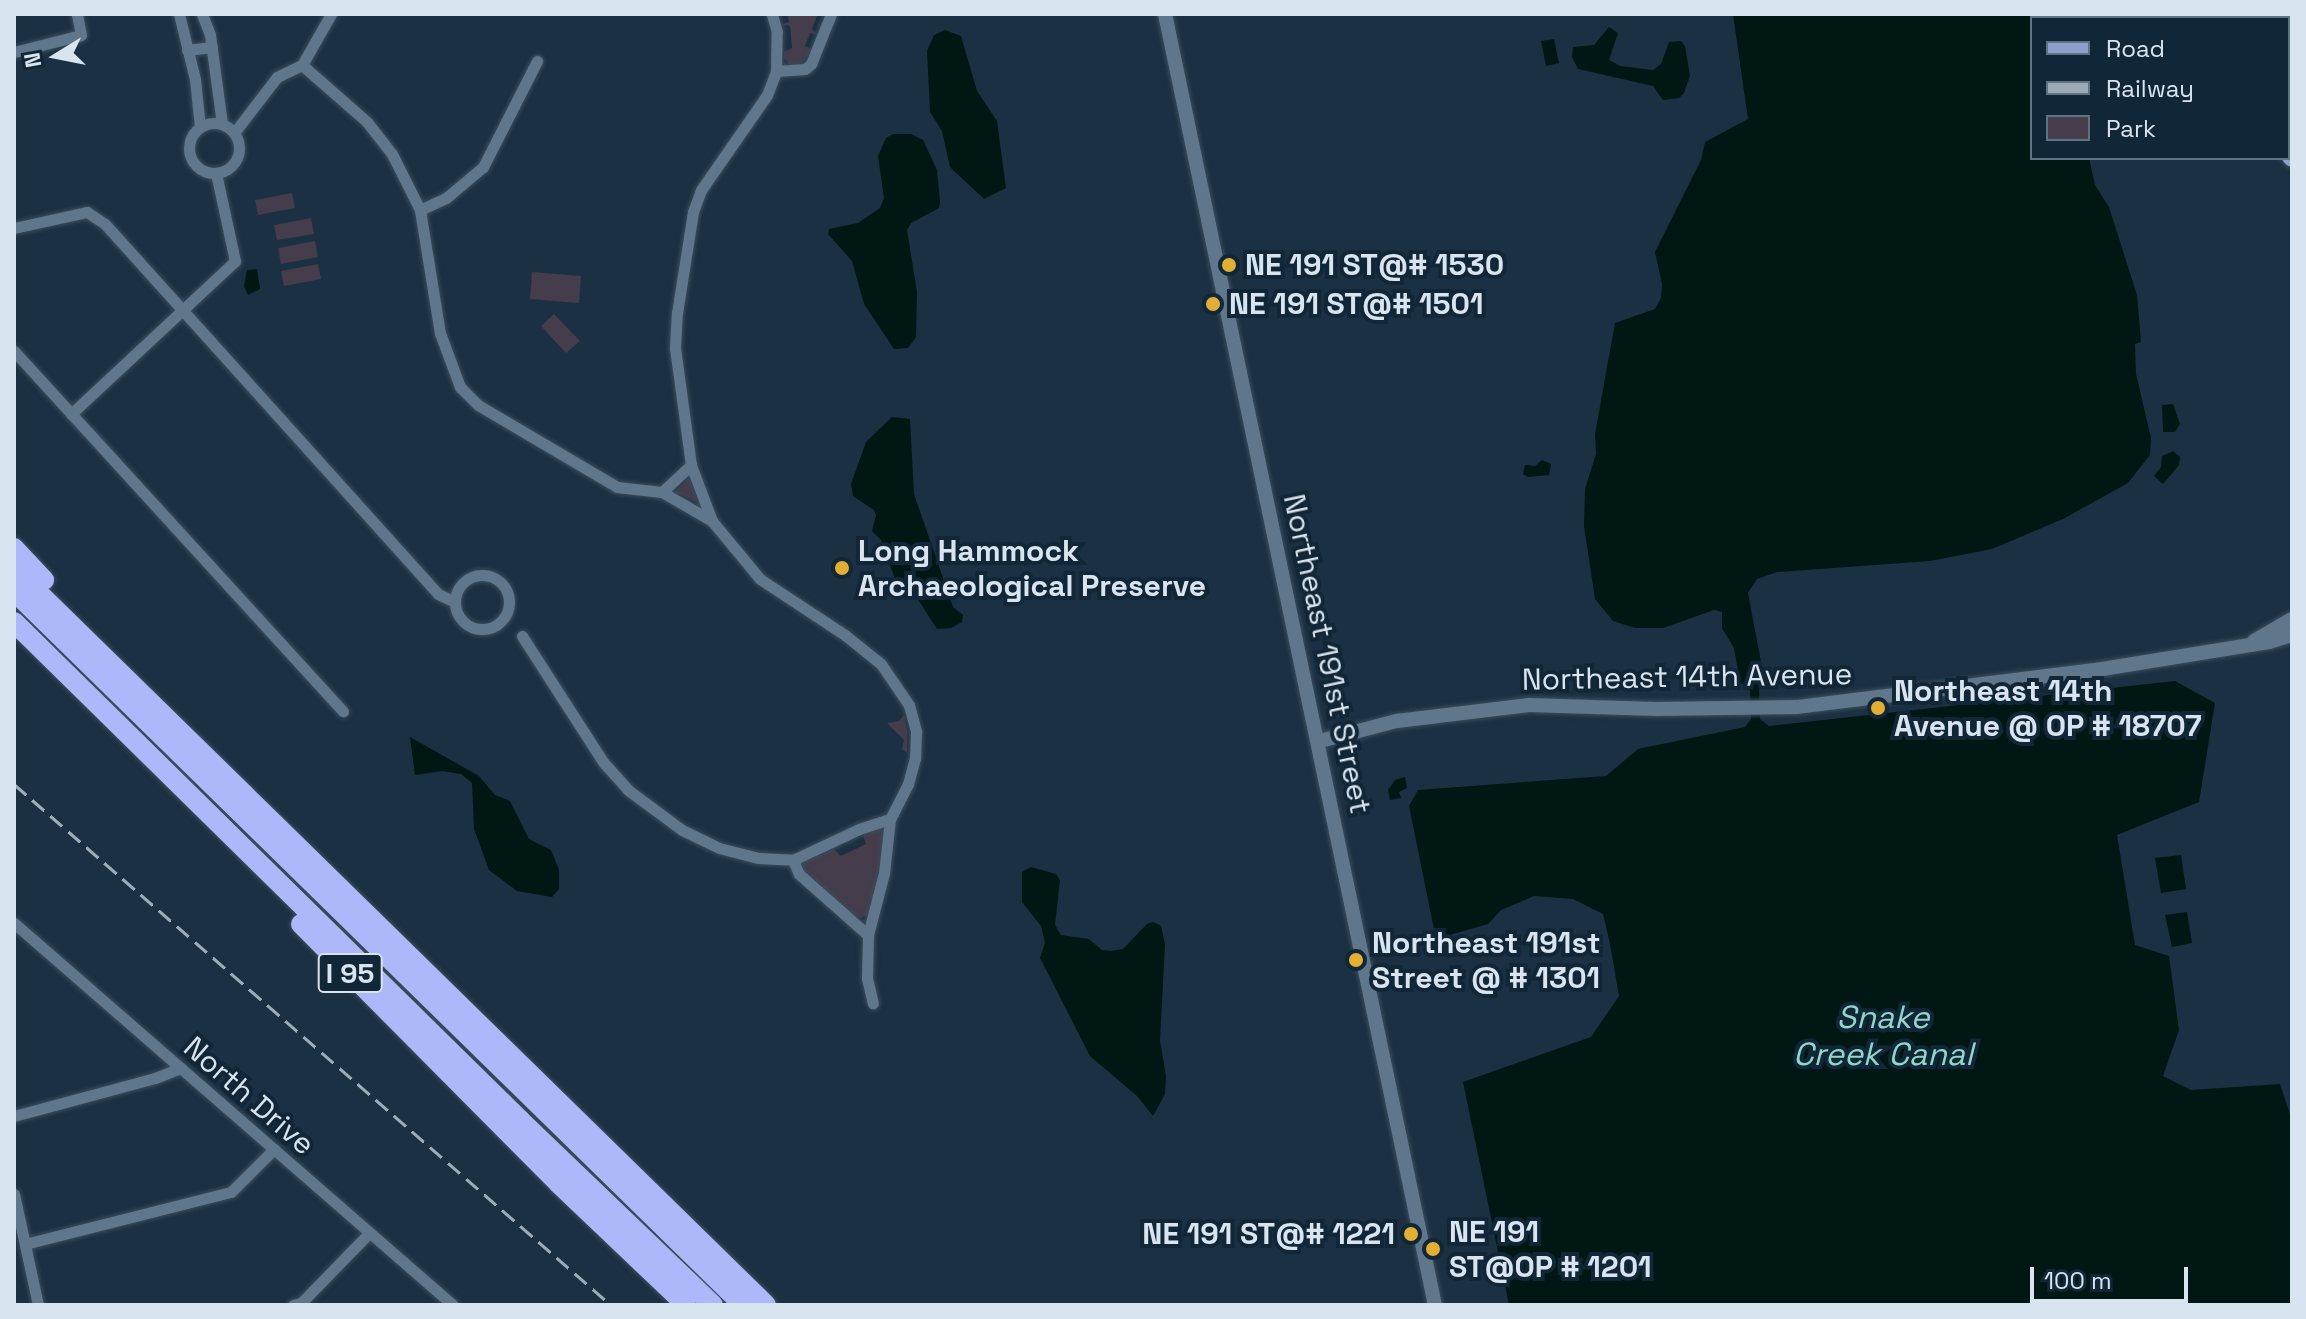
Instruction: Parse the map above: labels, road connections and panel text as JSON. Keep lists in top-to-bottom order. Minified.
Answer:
{"streets":{"highway":["I 95"],"street":["Northeast 191st Street","Northeast 14th Avenue","North Drive"]},"crossings":[["Northeast 191st Street","Northeast 14th Avenue"]],"water":["Snake Creek Canal"],"places":["NE 191 ST@# 1530","NE 191 ST@# 1501","Long Hammock Archaeological Preserve","Northeast 14th Avenue @ OP # 18707","Northeast 191st Street @ # 1301","NE 191 ST@# 1221","NE 191 ST@OP # 1201"],"legend":["Road","Railway","Park"],"scale_bar":"100 m","north":"left"}
